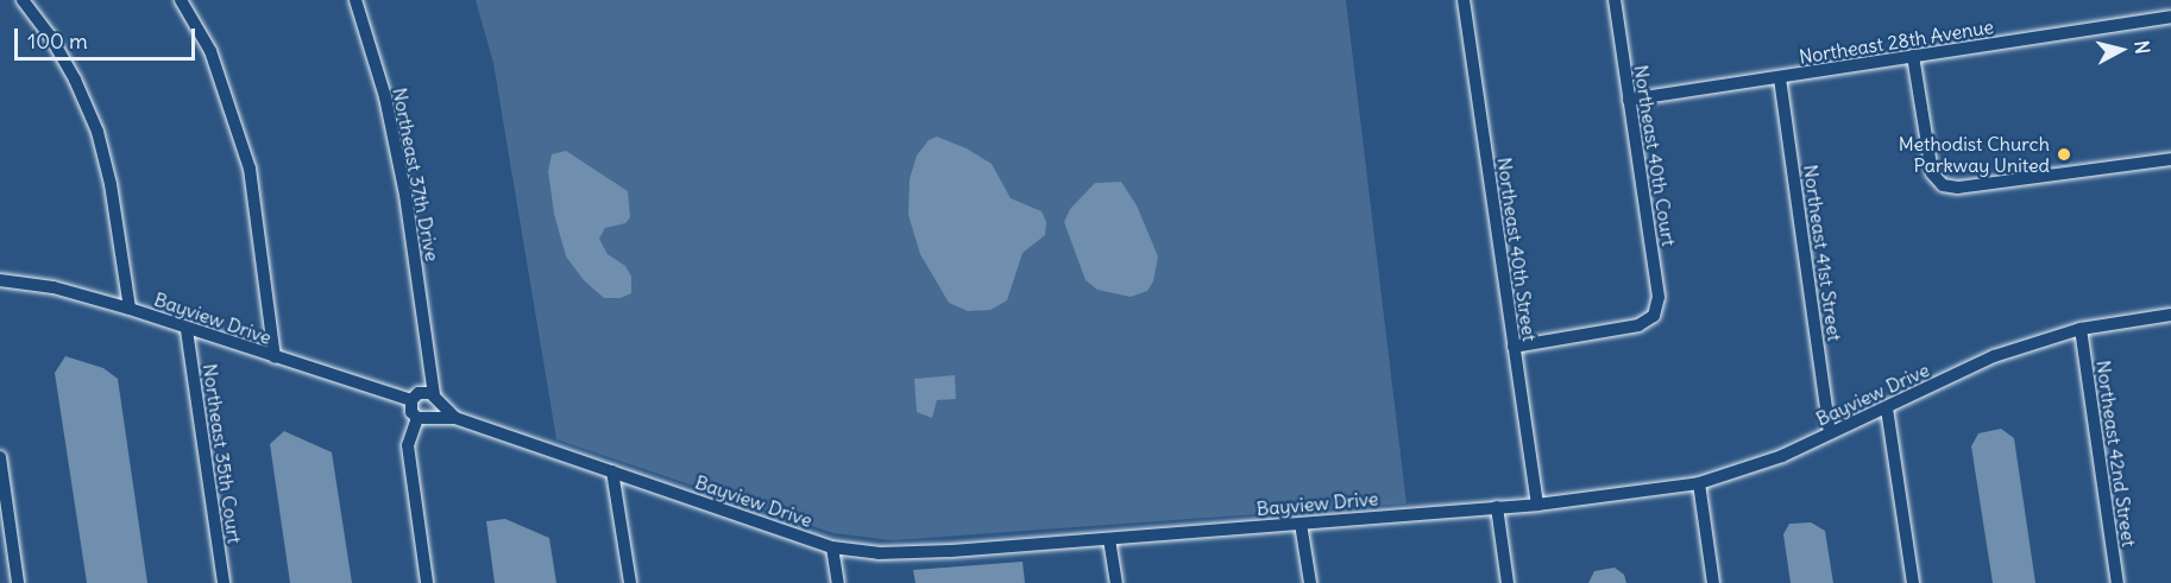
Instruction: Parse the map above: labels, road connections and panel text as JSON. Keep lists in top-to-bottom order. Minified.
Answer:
{"streets":{"street":["Northeast 28th Avenue","Northeast 40th Court","Northeast 37th Drive","Northeast 40th Street","Northeast 41st Street","Bayview Drive","Northeast 35th Court","Northeast 42nd Street"]},"crossings":[["Northeast 28th Avenue","Northeast 40th Court"],["Northeast 28th Avenue","Northeast 41st Street"],["Northeast 40th Court","Northeast 40th Street"],["Northeast 37th Drive","Bayview Drive"],["Northeast 40th Street","Bayview Drive"],["Northeast 41st Street","Bayview Drive"],["Bayview Drive","Northeast 35th Court"],["Bayview Drive","Northeast 42nd Street"]],"places":["Methodist Church Parkway United"],"scale_bar":"100 m","north":"right"}
